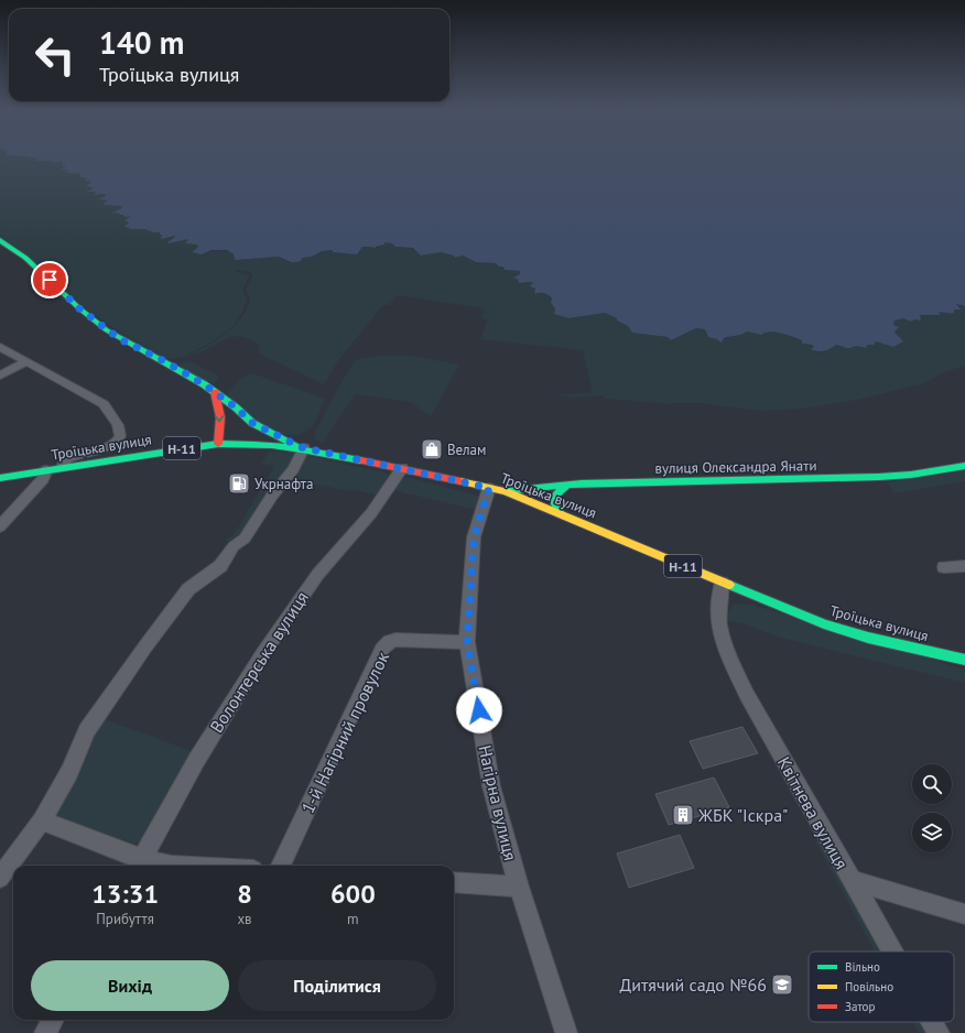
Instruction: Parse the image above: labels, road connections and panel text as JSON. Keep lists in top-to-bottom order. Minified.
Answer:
{"streets":{"main road":["Троїцька вулиця","Н-11","вулиця Олександра Янати"],"street":["Волонтерська вулиця","1-й Нагірний провулок","Нагірна вулиця","Квітнева вулиця"]},"crossings":[["Троїцька вулиця","вулиця Олександра Янати"],["Троїцька вулиця","Волонтерська вулиця"],["Троїцька вулиця","Нагірна вулиця"],["Троїцька вулиця","Квітнева вулиця"],["вулиця Олександра Янати","Нагірна вулиця"],["1-й Нагірний провулок","Нагірна вулиця"]],"places":{"shop":["Велам"],"fuel station":["Укрнафта"],"building":["ЖБК \"Іскра\""],"school or university":["Дитячий садо №66"]},"legend":["Вільно","Повільно","Затор"],"page":{"turn":["140 m","Троїцька вулиця"],"eta":["13:31","Прибуття","8","хв","600","m"],"buttons":["Вихід","Поділитися"]}}
